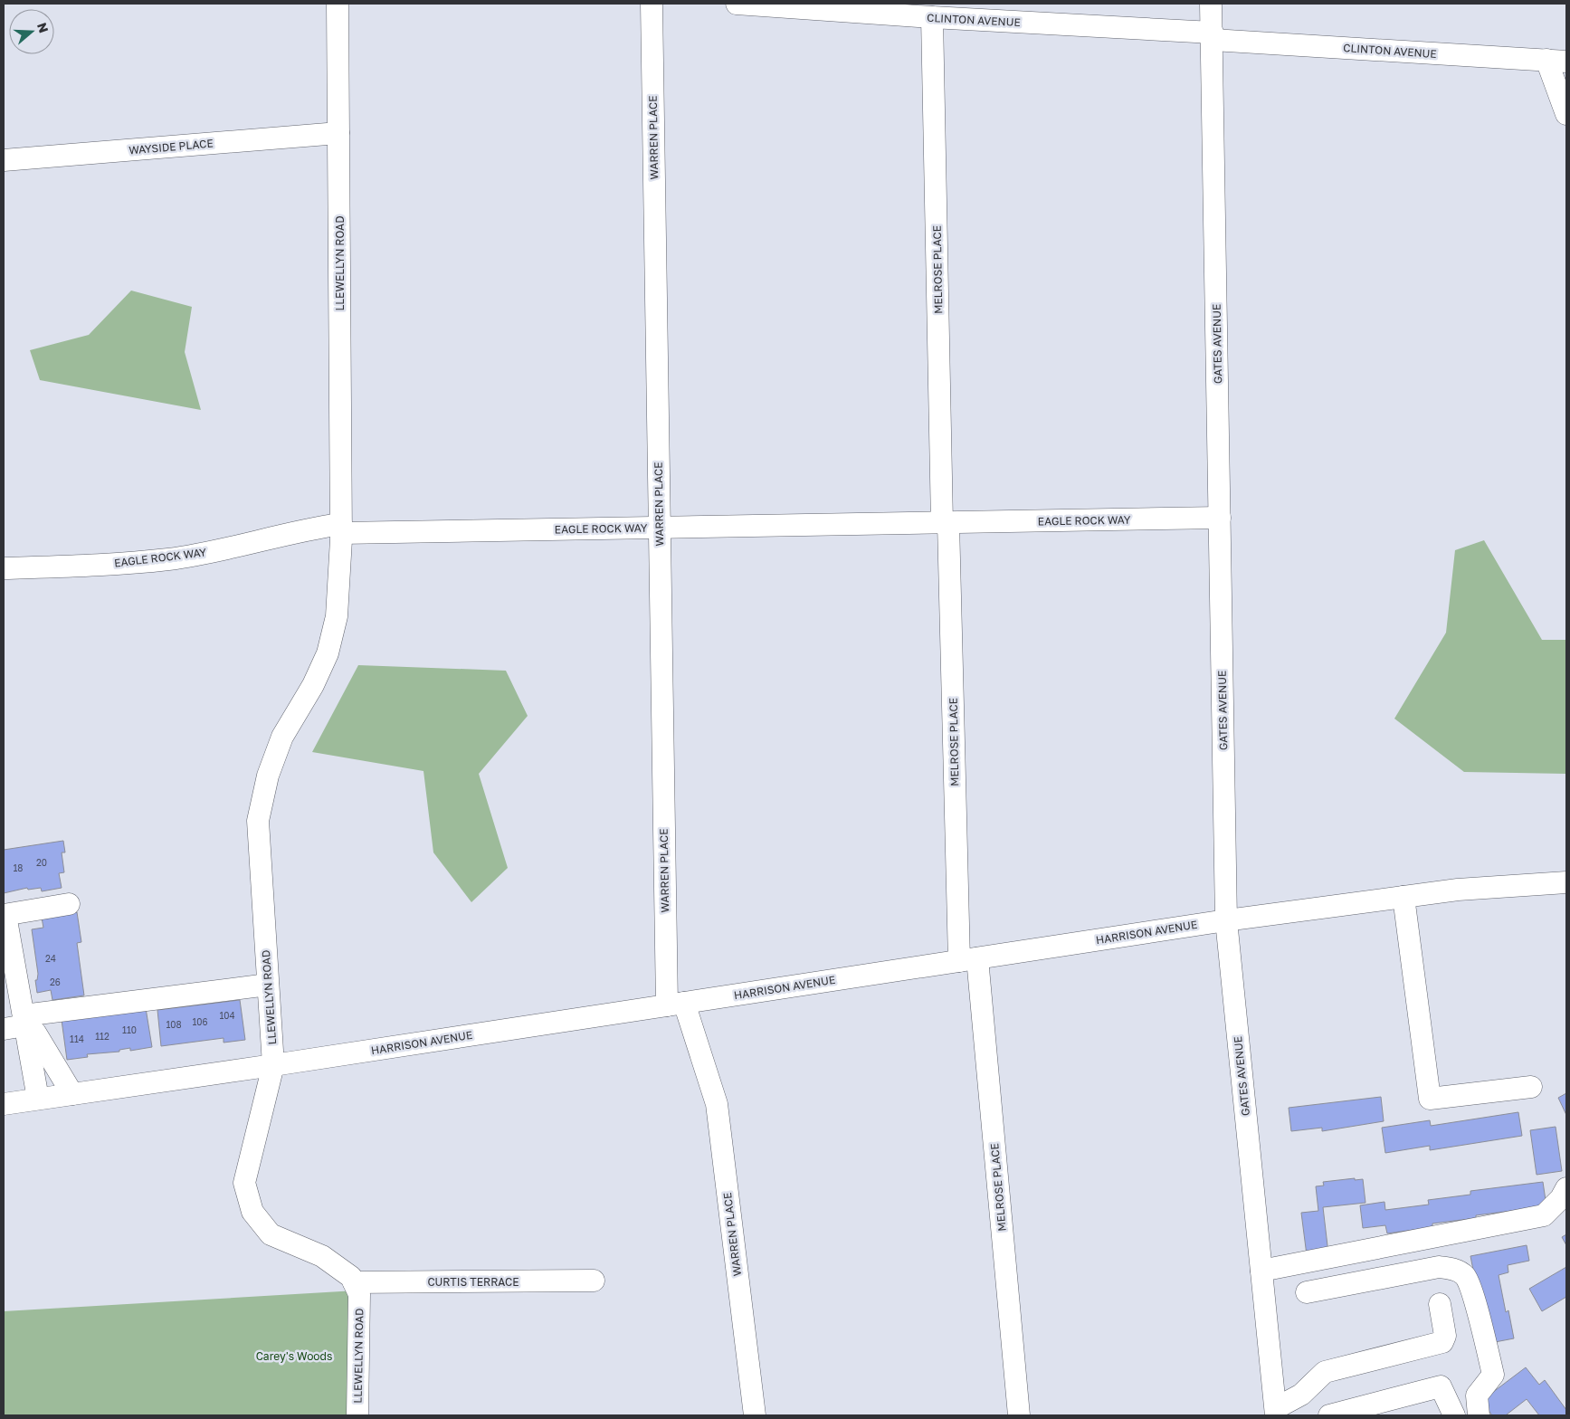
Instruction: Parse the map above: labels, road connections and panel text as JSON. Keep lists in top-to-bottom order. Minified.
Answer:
{"streets":{"street":["CLINTON AVENUE","WARREN PLACE","WAYSIDE PLACE","LLEWELLYN ROAD","MELROSE PLACE","GATES AVENUE","EAGLE ROCK WAY","HARRISON AVENUE","CURTIS TERRACE"]},"crossings":[["CLINTON AVENUE","MELROSE PLACE"],["CLINTON AVENUE","GATES AVENUE"],["WARREN PLACE","EAGLE ROCK WAY"],["WARREN PLACE","HARRISON AVENUE"],["WAYSIDE PLACE","LLEWELLYN ROAD"],["LLEWELLYN ROAD","EAGLE ROCK WAY"],["LLEWELLYN ROAD","HARRISON AVENUE"],["LLEWELLYN ROAD","CURTIS TERRACE"],["MELROSE PLACE","EAGLE ROCK WAY"],["MELROSE PLACE","HARRISON AVENUE"],["GATES AVENUE","EAGLE ROCK WAY"],["GATES AVENUE","HARRISON AVENUE"]],"parks":["Carey's Woods"],"house_numbers":["20","18","24","26","104","106","108","110","112","114"],"north":"right"}
